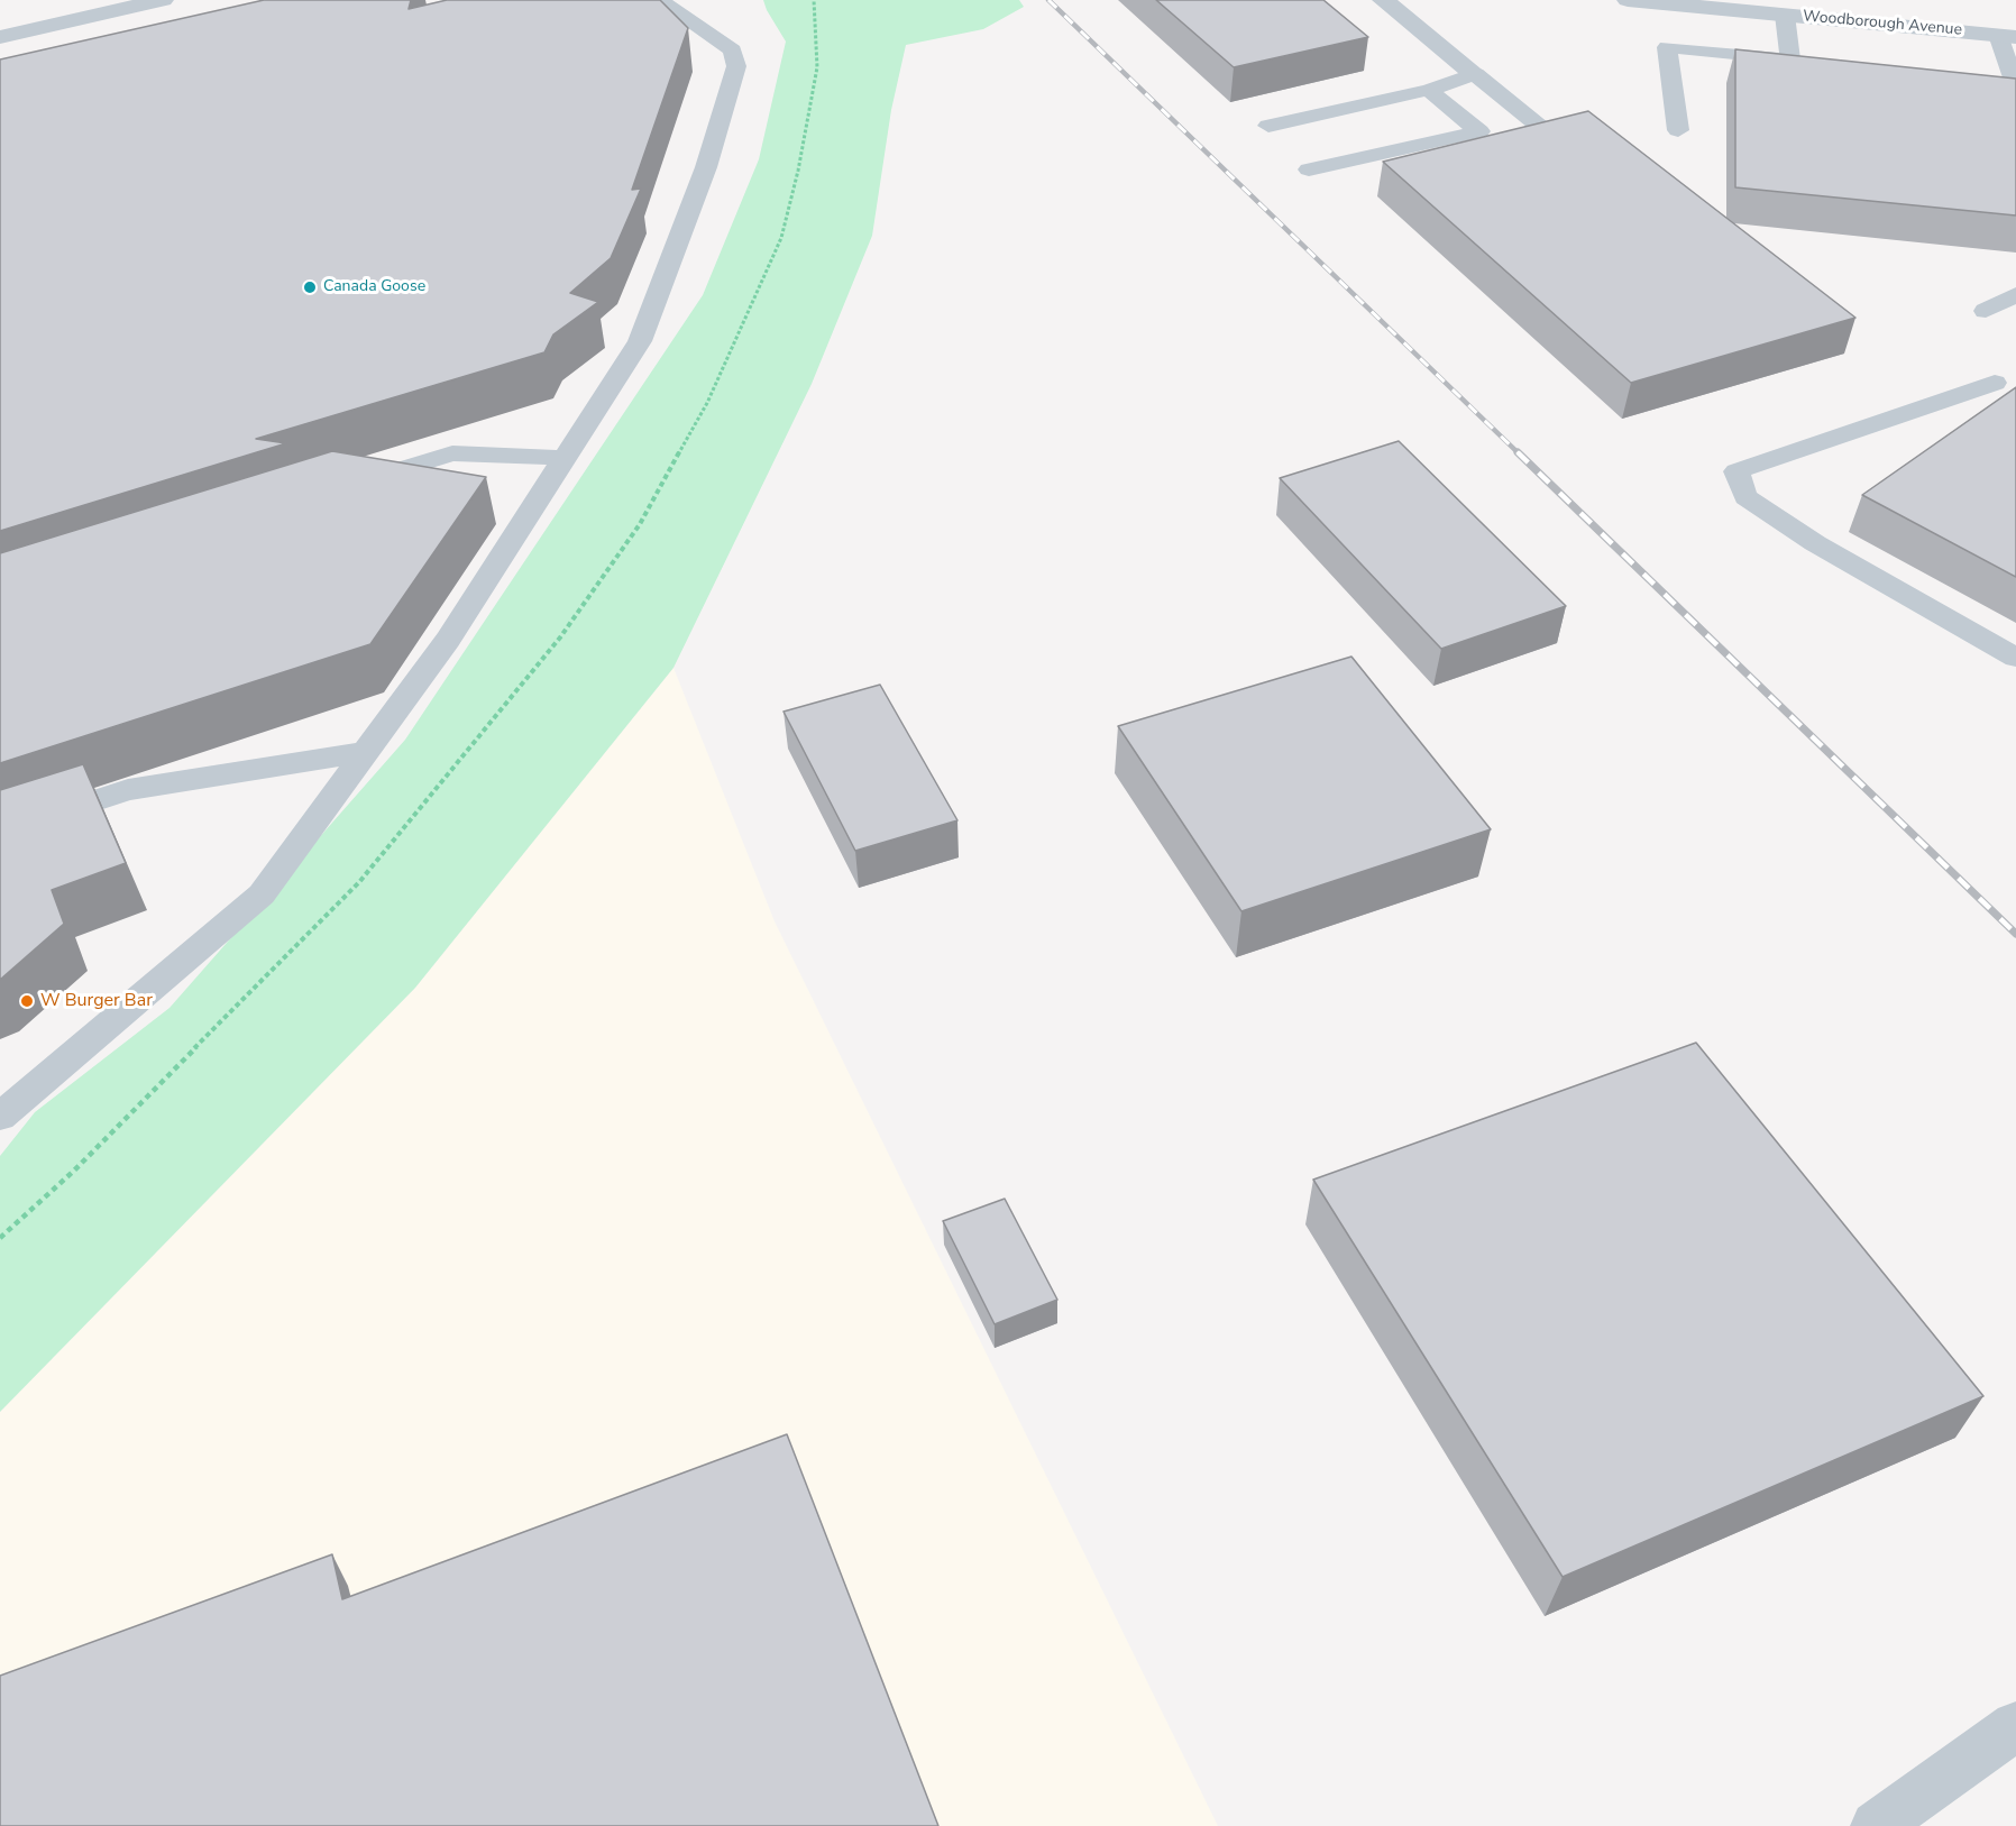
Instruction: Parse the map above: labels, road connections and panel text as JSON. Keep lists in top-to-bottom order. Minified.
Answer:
{"streets":{"street":["Woodborough Avenue"]},"places":["Canada Goose","W Burger Bar"]}
